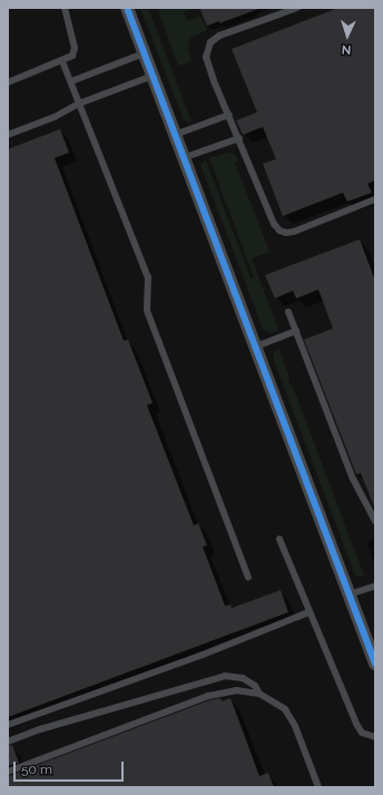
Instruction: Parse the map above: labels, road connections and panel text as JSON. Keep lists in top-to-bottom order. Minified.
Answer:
{"scale_bar":"50 m","north":"bottom"}
